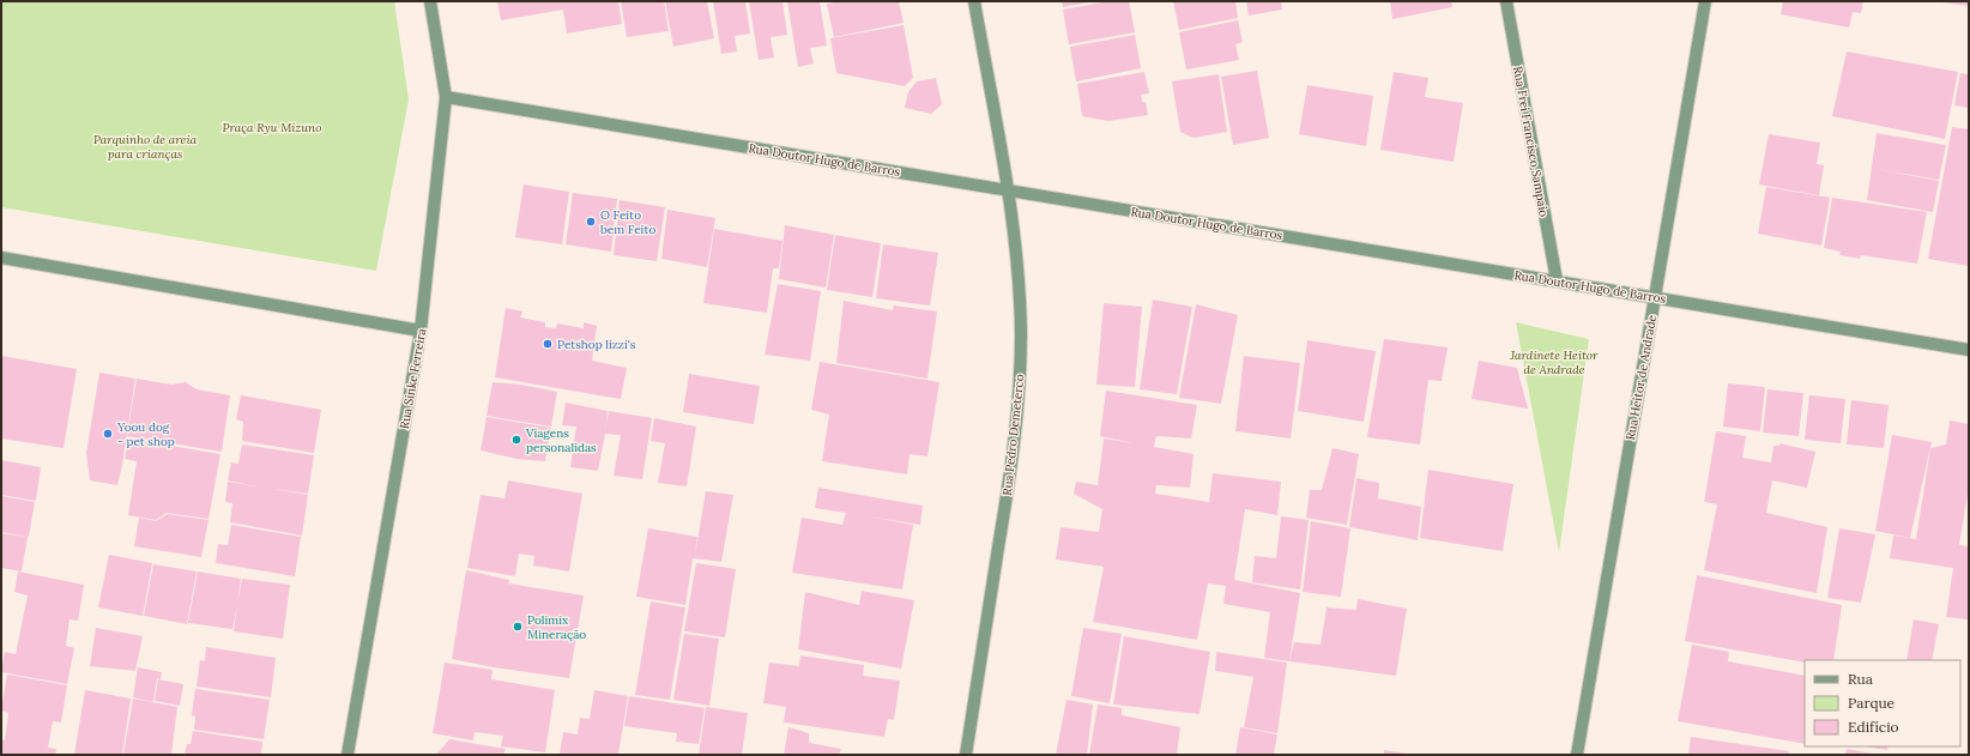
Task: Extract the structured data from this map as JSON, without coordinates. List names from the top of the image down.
{
  "streets": {
    "street": [
      "Rua Frei Francisco Sampaio",
      "Rua Doutor Hugo de Barros",
      "Rua Heitor de Andrade",
      "Rua Sinke Ferreira",
      "Rua Pedro Demeterco"
    ]
  },
  "crossings": [
    ["Rua Frei Francisco Sampaio", "Rua Doutor Hugo de Barros"],
    ["Rua Doutor Hugo de Barros", "Rua Heitor de Andrade"],
    ["Rua Doutor Hugo de Barros", "Rua Sinke Ferreira"],
    ["Rua Doutor Hugo de Barros", "Rua Pedro Demeterco"]
  ],
  "parks": ["Praça Ryu Mizuno", "Parquinho de areia para crianças", "Jardinete Heitor de Andrade"],
  "places": [
    "O Feito bem Feito",
    "Petshop lizzi's",
    "Yoou dog - pet shop",
    "Viagens personalidas",
    "Polimix Mineração"
  ],
  "legend": ["Rua", "Parque", "Edifício"]
}
